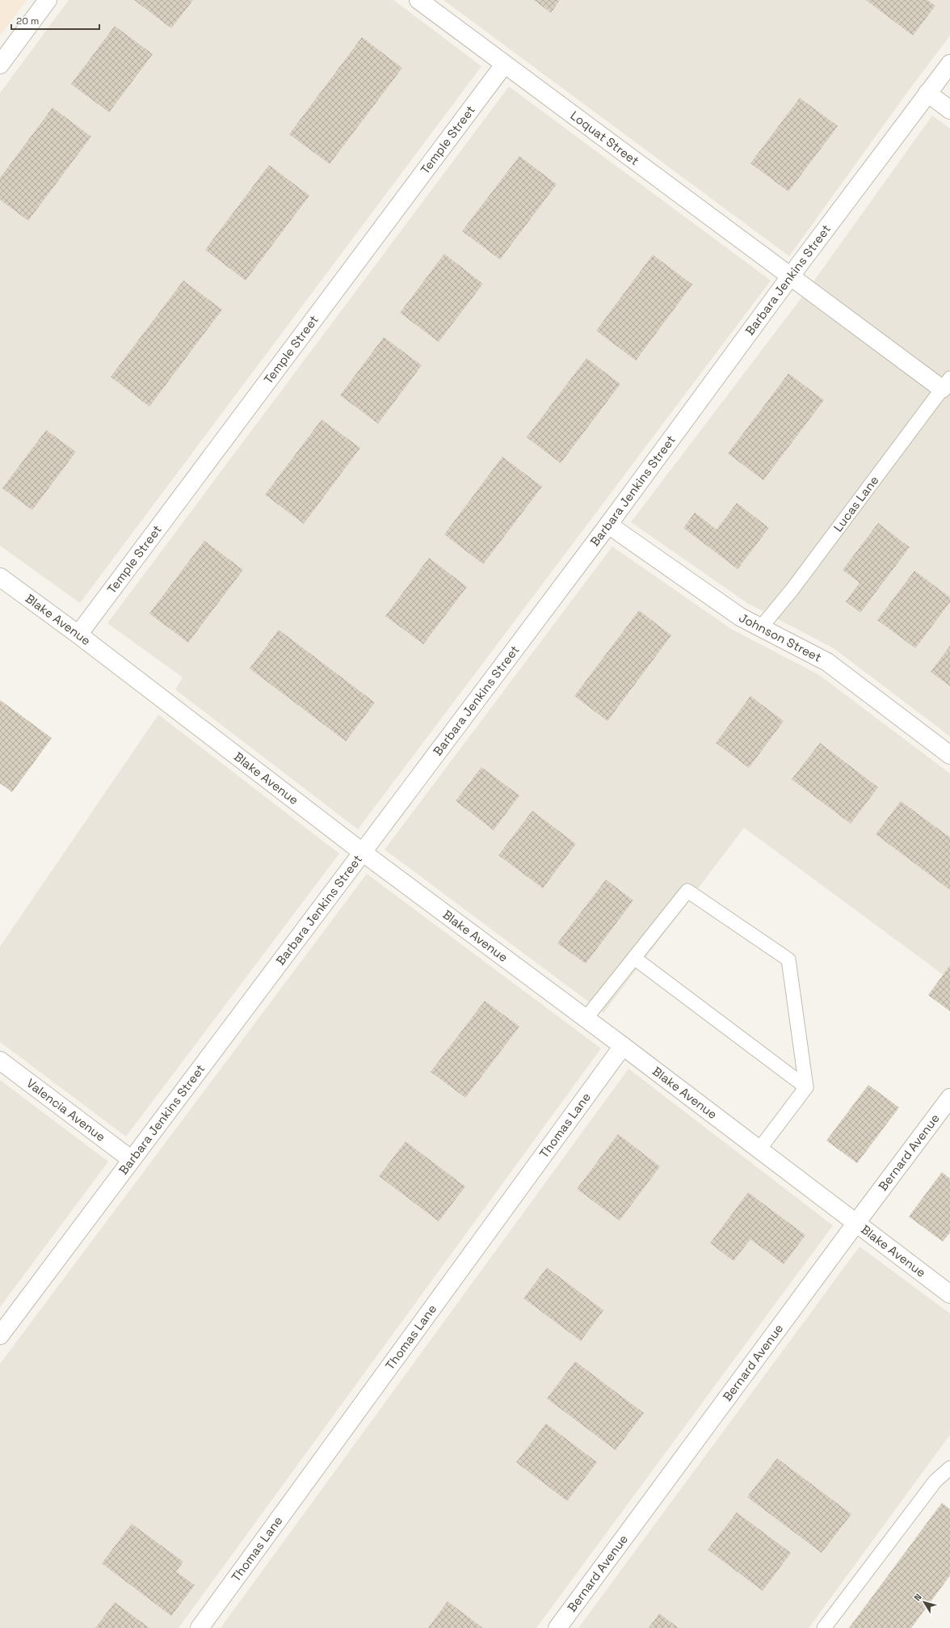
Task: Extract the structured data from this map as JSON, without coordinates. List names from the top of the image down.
{
  "streets": {
    "street": [
      "Loquat Street",
      "Temple Street",
      "Barbara Jenkins Street",
      "Blake Avenue",
      "Johnson Street",
      "Valencia Avenue",
      "Thomas Lane",
      "Bernard Avenue"
    ],
    "lane": ["Lucas Lane"]
  },
  "crossings": [
    ["Loquat Street", "Temple Street"],
    ["Loquat Street", "Barbara Jenkins Street"],
    ["Loquat Street", "Lucas Lane"],
    ["Temple Street", "Blake Avenue"],
    ["Barbara Jenkins Street", "Blake Avenue"],
    ["Barbara Jenkins Street", "Johnson Street"],
    ["Barbara Jenkins Street", "Valencia Avenue"],
    ["Lucas Lane", "Johnson Street"],
    ["Blake Avenue", "Thomas Lane"],
    ["Blake Avenue", "Bernard Avenue"]
  ],
  "scale_bar": "20 m",
  "north": "top left"
}
